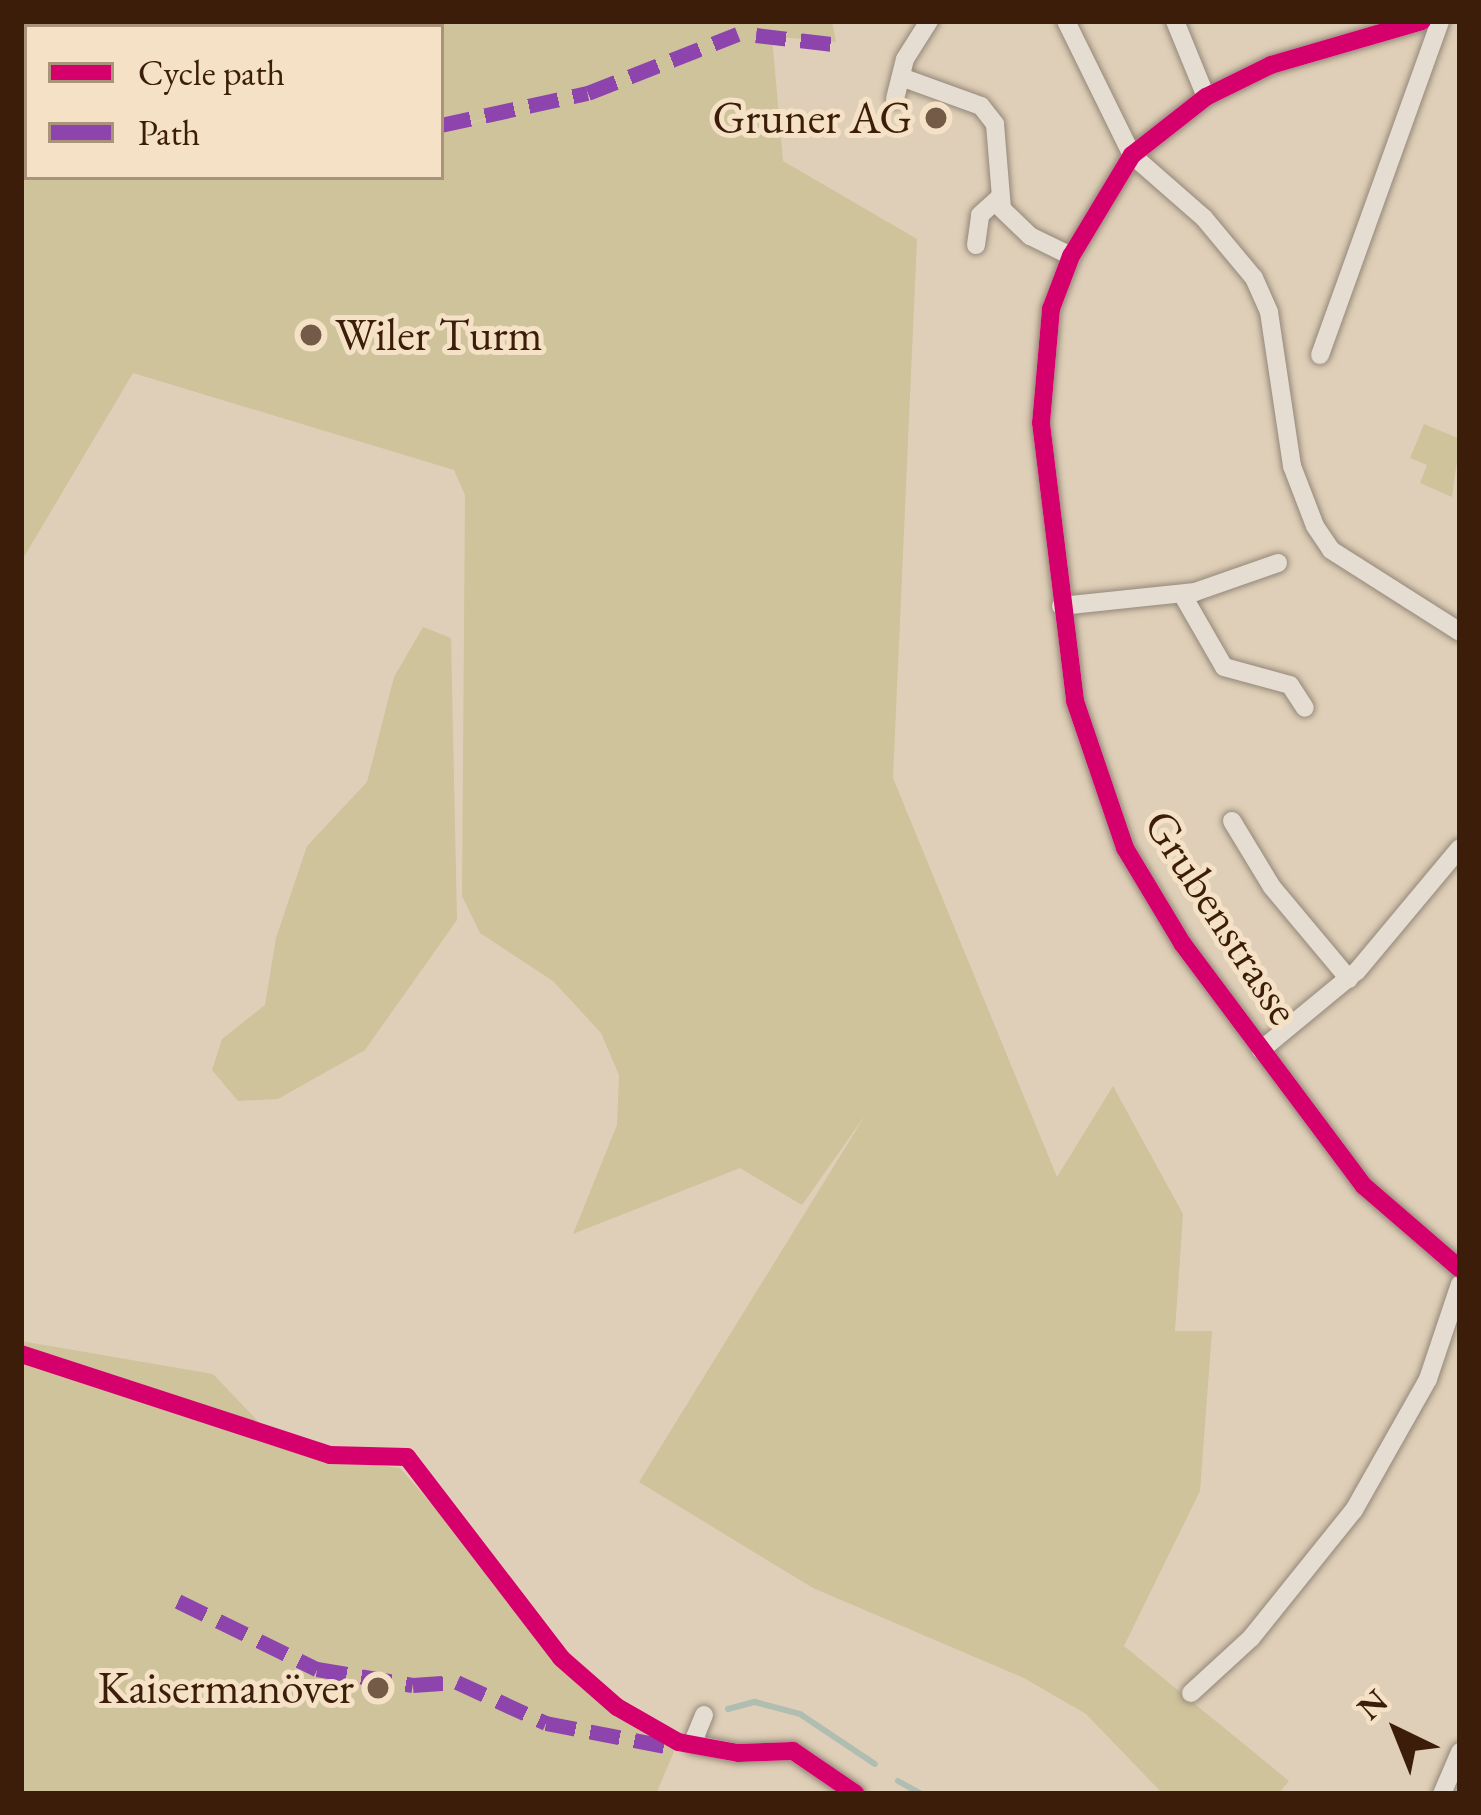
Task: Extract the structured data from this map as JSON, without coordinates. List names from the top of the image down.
{
  "streets": {
    "street": ["Grubenstrasse"]
  },
  "places": ["Gruner AG", "Wiler Turm", "Kaisermanöver"],
  "legend": ["Cycle path", "Path"],
  "north": "top left"
}
